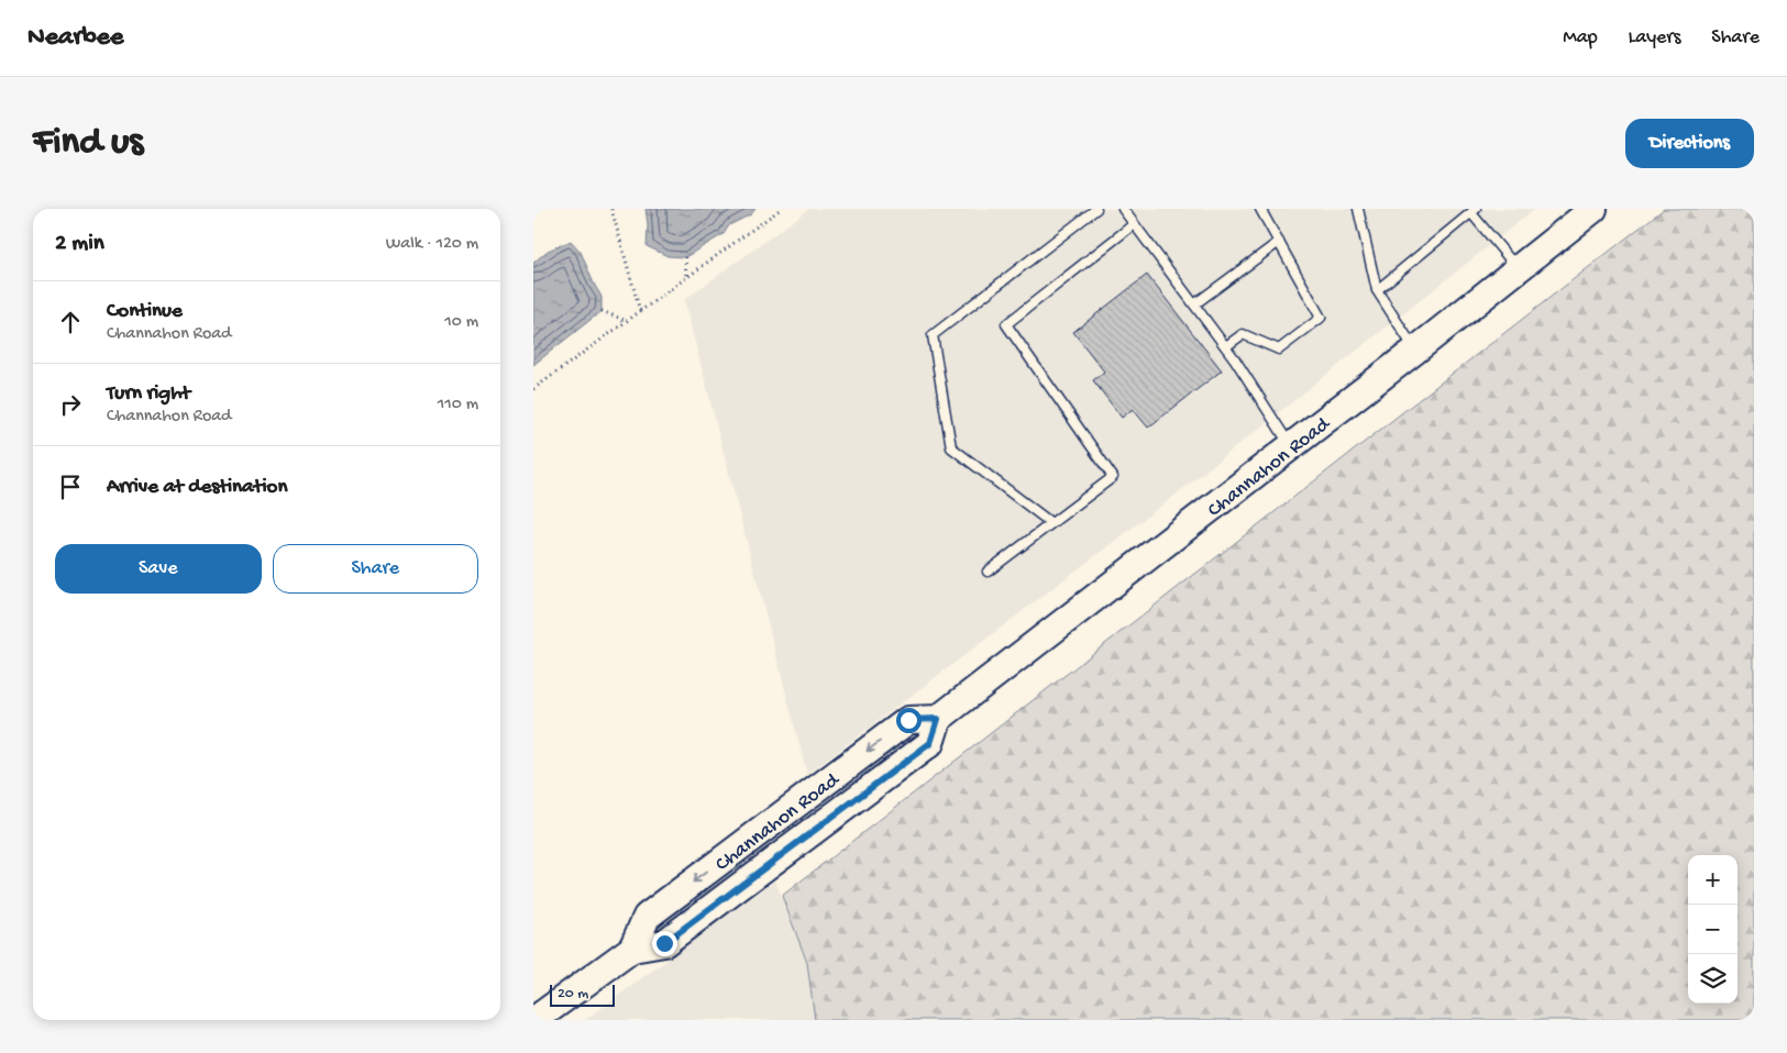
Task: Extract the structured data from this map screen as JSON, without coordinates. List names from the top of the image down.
{
  "streets": {
    "main road": ["Channahon Road"]
  },
  "scale_bar": "20 m",
  "page": {
    "header": "Nearbee",
    "nav": ["Map", "Layers", "Share"],
    "buttons": [
      "Directions",
      ["Save", "Share"]
    ],
    "title": "Find us",
    "heading": ["2 min", "Walk · 120 m"],
    "list": [
      ["Continue", "Channahon Road", "10 m"],
      ["Turn right", "Channahon Road", "110 m"],
      "Arrive at destination"
    ],
    "map_buttons": ["+", "−"],
    "scale": "20 m"
  }
}
